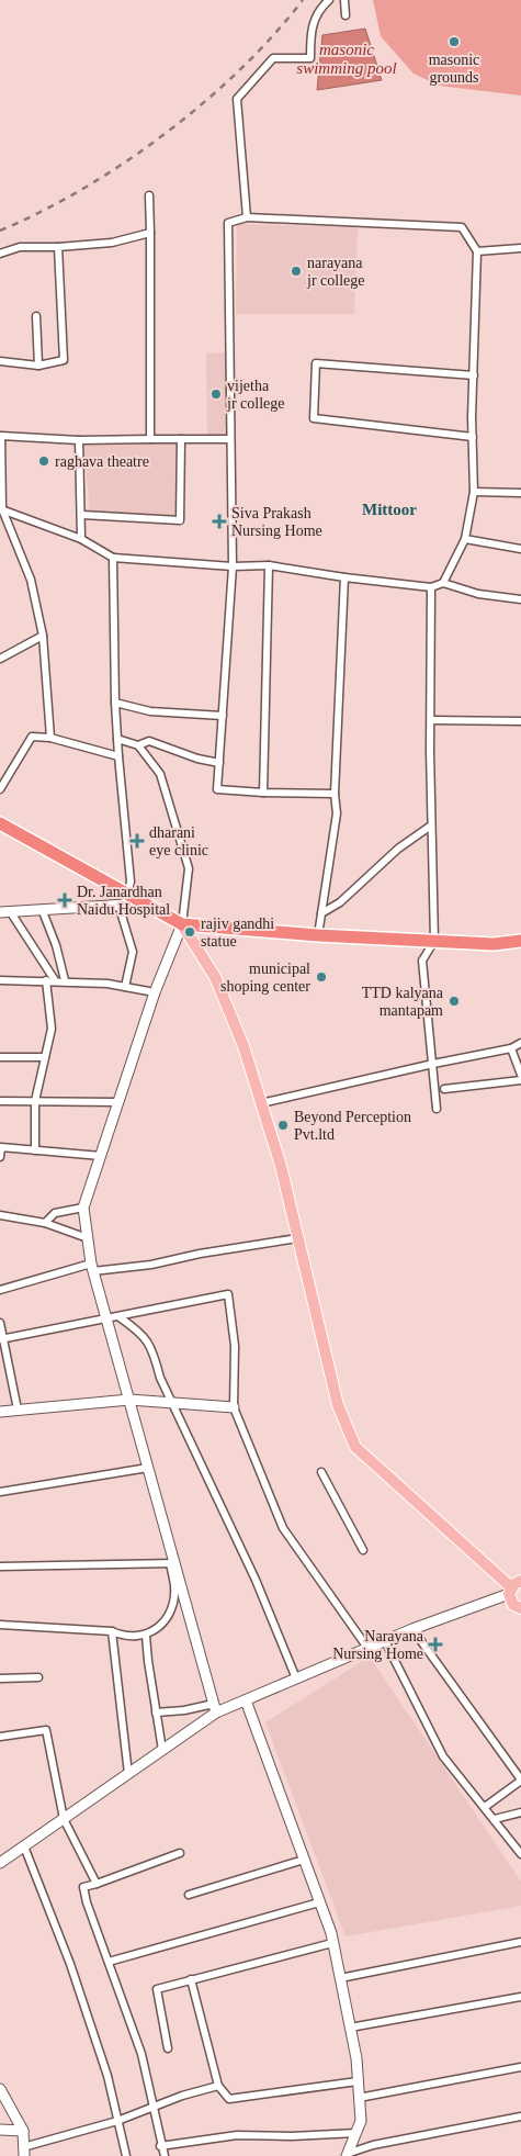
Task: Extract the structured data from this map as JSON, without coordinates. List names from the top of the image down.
{
  "districts": ["Mittoor"],
  "water": ["masonic swimming pool"],
  "places": {
    "other": [
      "masonic grounds",
      "narayana jr college",
      "vijetha jr college",
      "raghava theatre",
      "rajiv gandhi statue",
      "municipal shoping center",
      "TTD kalyana mantapam",
      "Beyond Perception Pvt.ltd"
    ],
    "health": [
      "Siva Prakash Nursing Home",
      "dharani eye clinic",
      "Dr. Janardhan Naidu Hospital",
      "Narayana Nursing Home"
    ]
  }
}
